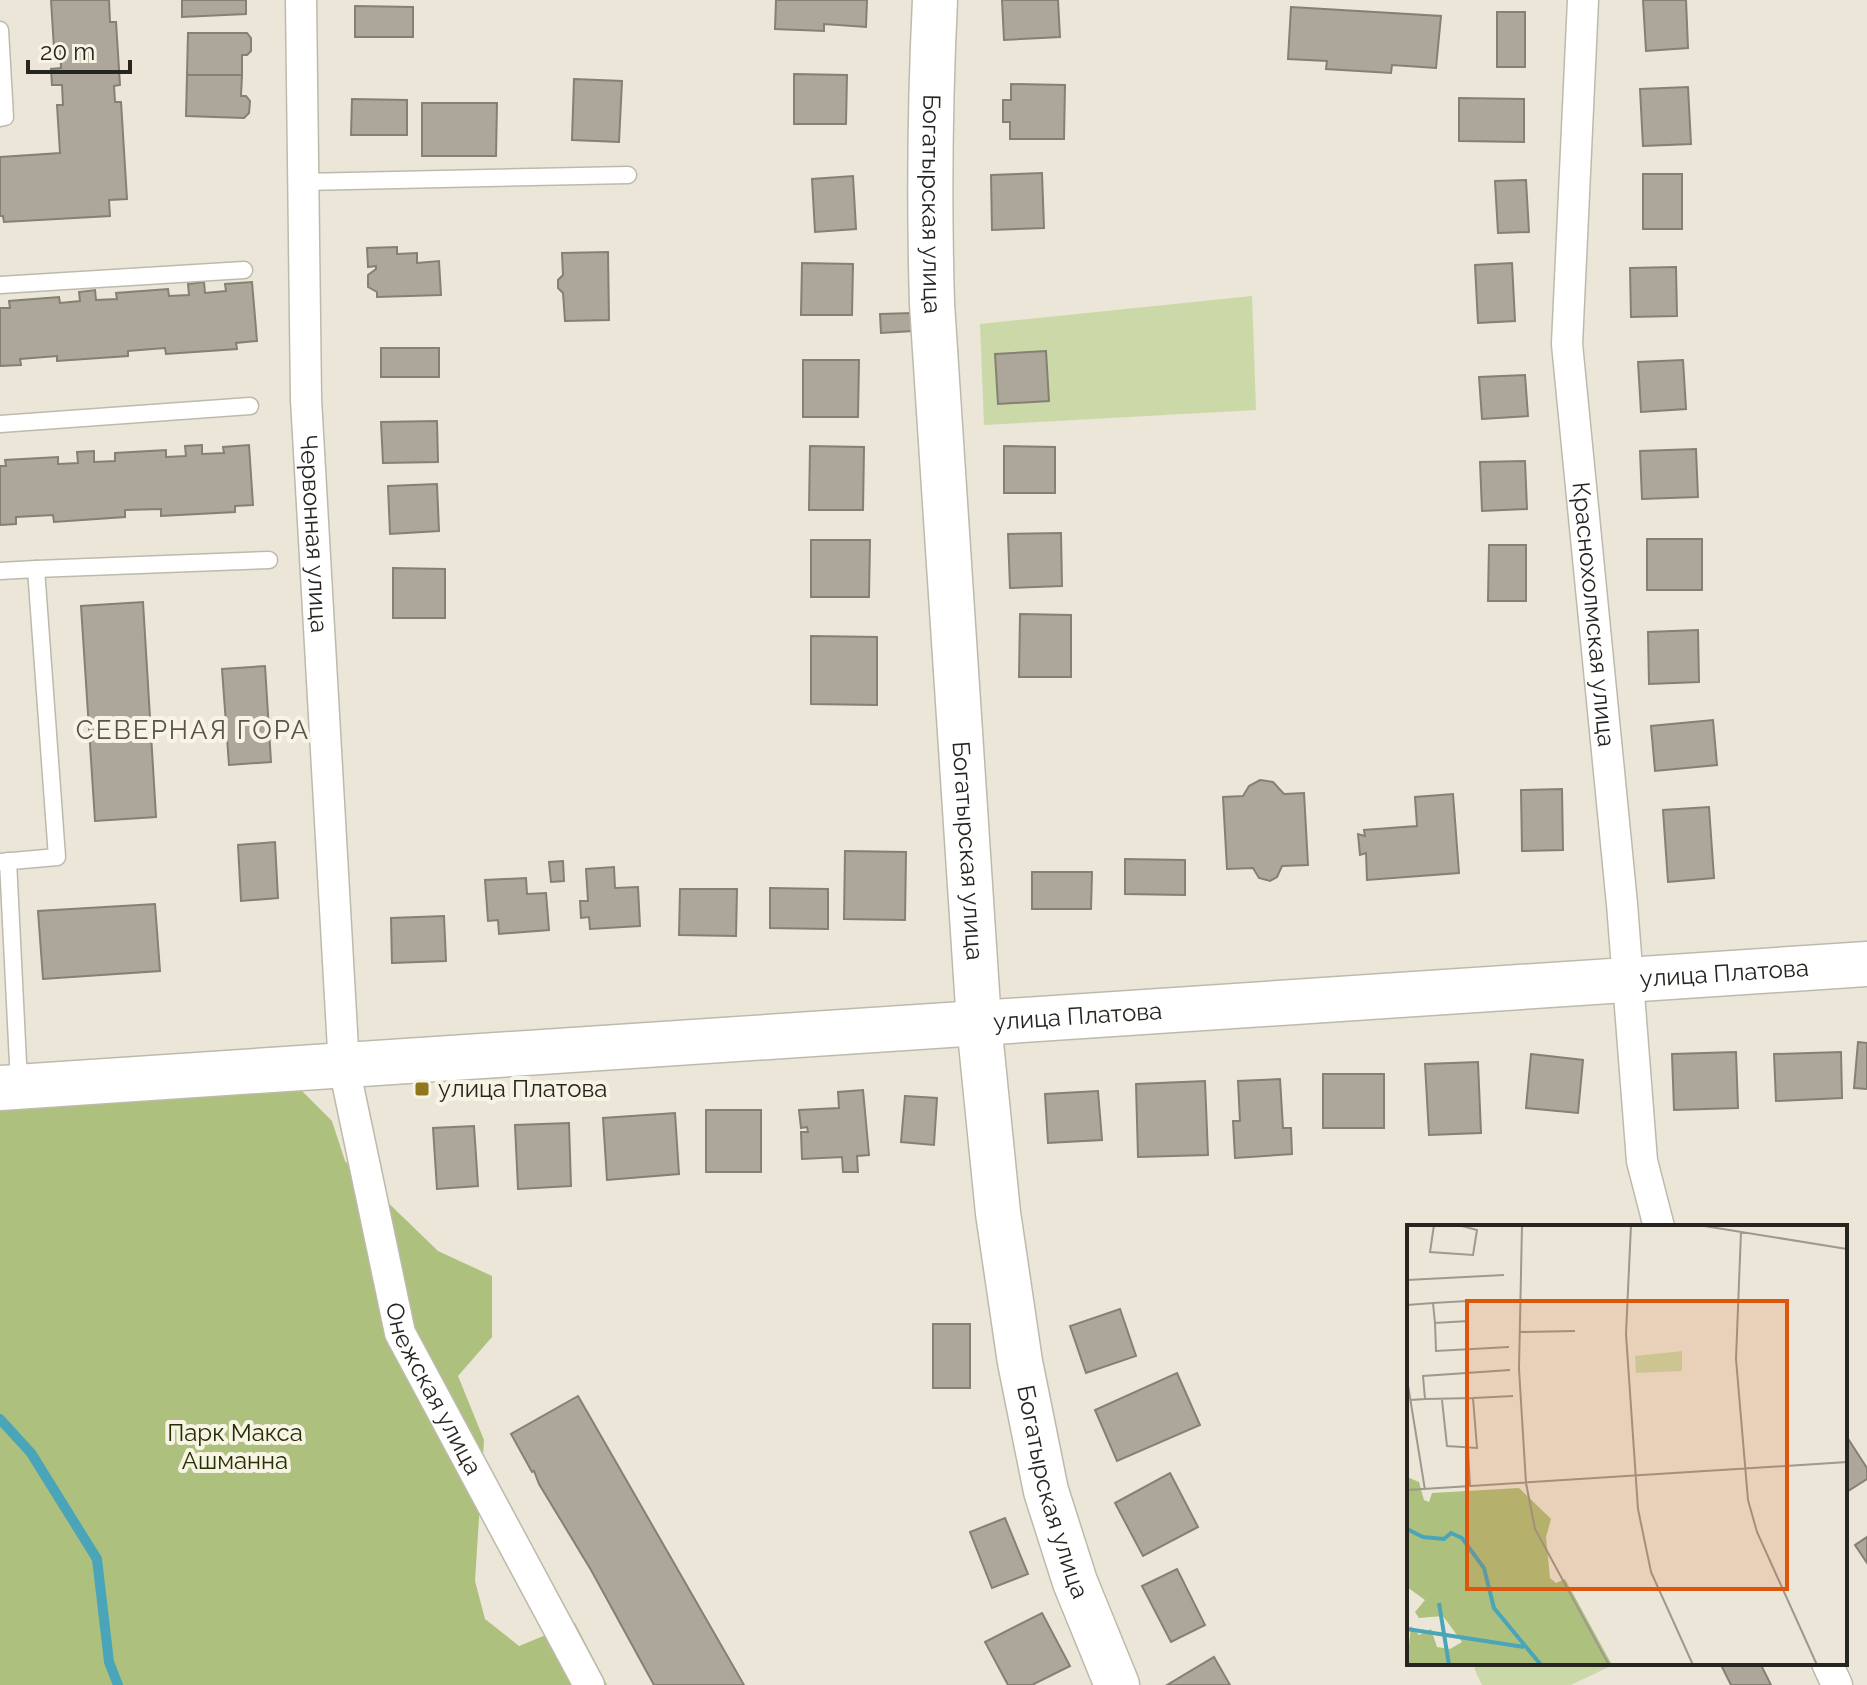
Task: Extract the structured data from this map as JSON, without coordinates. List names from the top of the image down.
{
  "streets": {
    "street": [
      "Богатырская улица",
      "Червонная улица",
      "Краснохолмская улица",
      "улица Платова",
      "Онежская улица"
    ]
  },
  "crossings": [
    ["Богатырская улица", "улица Платова"],
    ["Червонная улица", "улица Платова"],
    ["Червонная улица", "Онежская улица"],
    ["Краснохолмская улица", "улица Платова"],
    ["улица Платова", "Онежская улица"]
  ],
  "districts": ["СЕВЕРНАЯ ГОРА"],
  "parks": ["Парк Макса Ашманна"],
  "places": {
    "transit": ["улица Платова"]
  },
  "scale_bar": "20 m"
}
